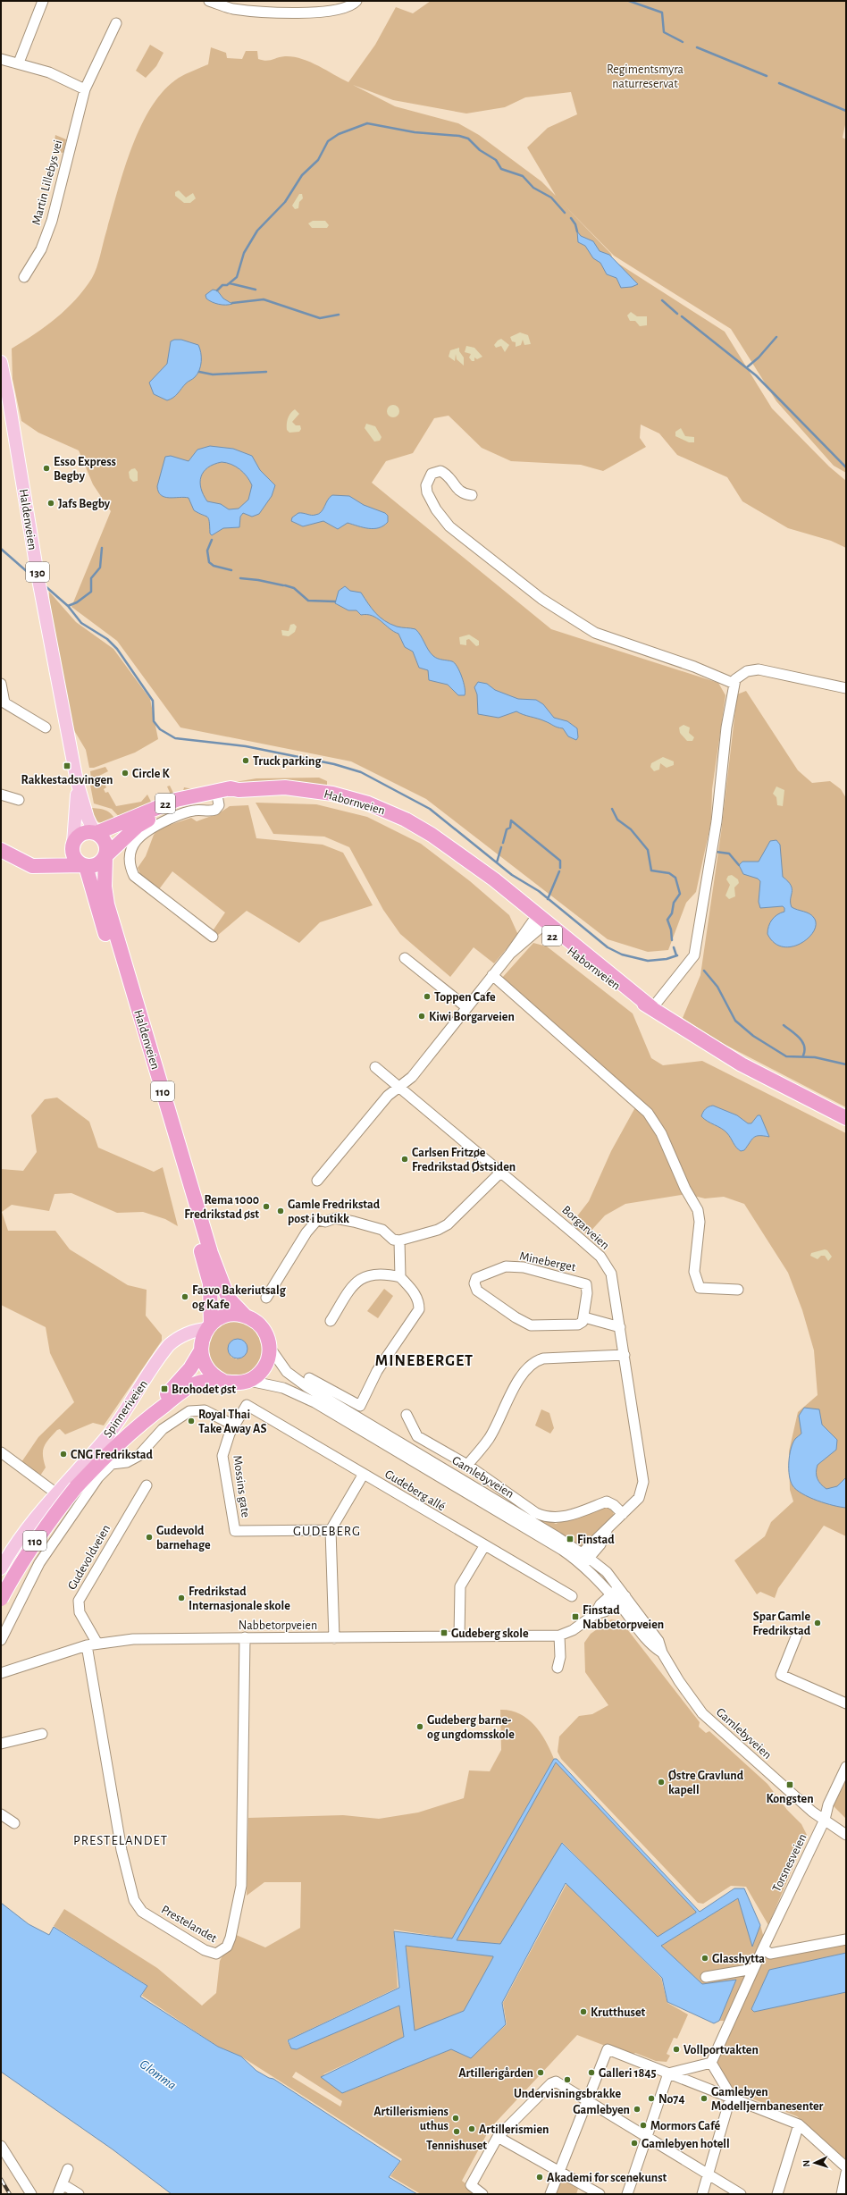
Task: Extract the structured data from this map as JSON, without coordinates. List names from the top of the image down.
{
  "streets": {
    "highway": [
      "Haldenveien",
      "Habornveien",
      "22",
      "110"
    ],
    "main road": ["130", "Spinneriveien"],
    "street": [
      "Martin Lillebys vei",
      "Borgarveien",
      "Mineberget",
      "Gamlebyveien",
      "Mossins gate",
      "Gudeberg allé",
      "Gudevoldveien",
      "Nabbetorpveien",
      "Torsnesveien",
      "Prestelandet"
    ]
  },
  "crossings": [
    ["Haldenveien", "Habornveien"],
    ["Haldenveien", "110"],
    ["Haldenveien", "Spinneriveien"],
    ["Haldenveien", "Gamlebyveien"],
    ["Habornveien", "110"],
    ["110", "Spinneriveien"],
    ["110", "Gamlebyveien"],
    ["Borgarveien", "Gamlebyveien"],
    ["Spinneriveien", "Gamlebyveien"],
    ["Gamlebyveien", "Nabbetorpveien"],
    ["Gamlebyveien", "Torsnesveien"],
    ["Mossins gate", "Gudeberg allé"],
    ["Gudevoldveien", "Nabbetorpveien"],
    ["Nabbetorpveien", "Prestelandet"]
  ],
  "districts": ["MINEBERGET", "GUDEBERG", "PRESTELANDET"],
  "water": ["Glomma"],
  "parks": ["Regimentsmyra naturreservat"],
  "places": {
    "other": [
      "Esso Express Begby",
      "Jafs Begby",
      "Truck parking",
      "Circle K",
      "Toppen Cafe",
      "Kiwi Borgarveien",
      "Carlsen Fritzøe Fredrikstad Østsiden",
      "Rema 1000 Fredrikstad øst",
      "Gamle Fredrikstad post i butikk",
      "Fasvo Bakeriutsalg og Kafe",
      "Royal Thai Take Away AS",
      "CNG Fredrikstad",
      "Gudevold barnehage",
      "Fredrikstad Internasjonale skole",
      "Spar Gamle Fredrikstad",
      "Gudeberg barne- og ungdomsskole",
      "Østre Gravlund kapell",
      "Glasshytta",
      "Krutthuset",
      "Vollportvakten",
      "Artillerigården",
      "Galleri 1845",
      "Undervisningsbrakke",
      "No74",
      "Gamlebyen Modelljernbanesenter",
      "Gamlebyen",
      "Artillerismiens uthus",
      "Mormors Café",
      "Artillerismien",
      "Tennishuset",
      "Gamlebyen hotell",
      "Akademi for scenekunst"
    ],
    "transit": [
      "Rakkestadsvingen",
      "Brohodet øst",
      "Finstad",
      "Finstad Nabbetorpveien",
      "Gudeberg skole",
      "Kongsten"
    ]
  },
  "north": "left"
}
